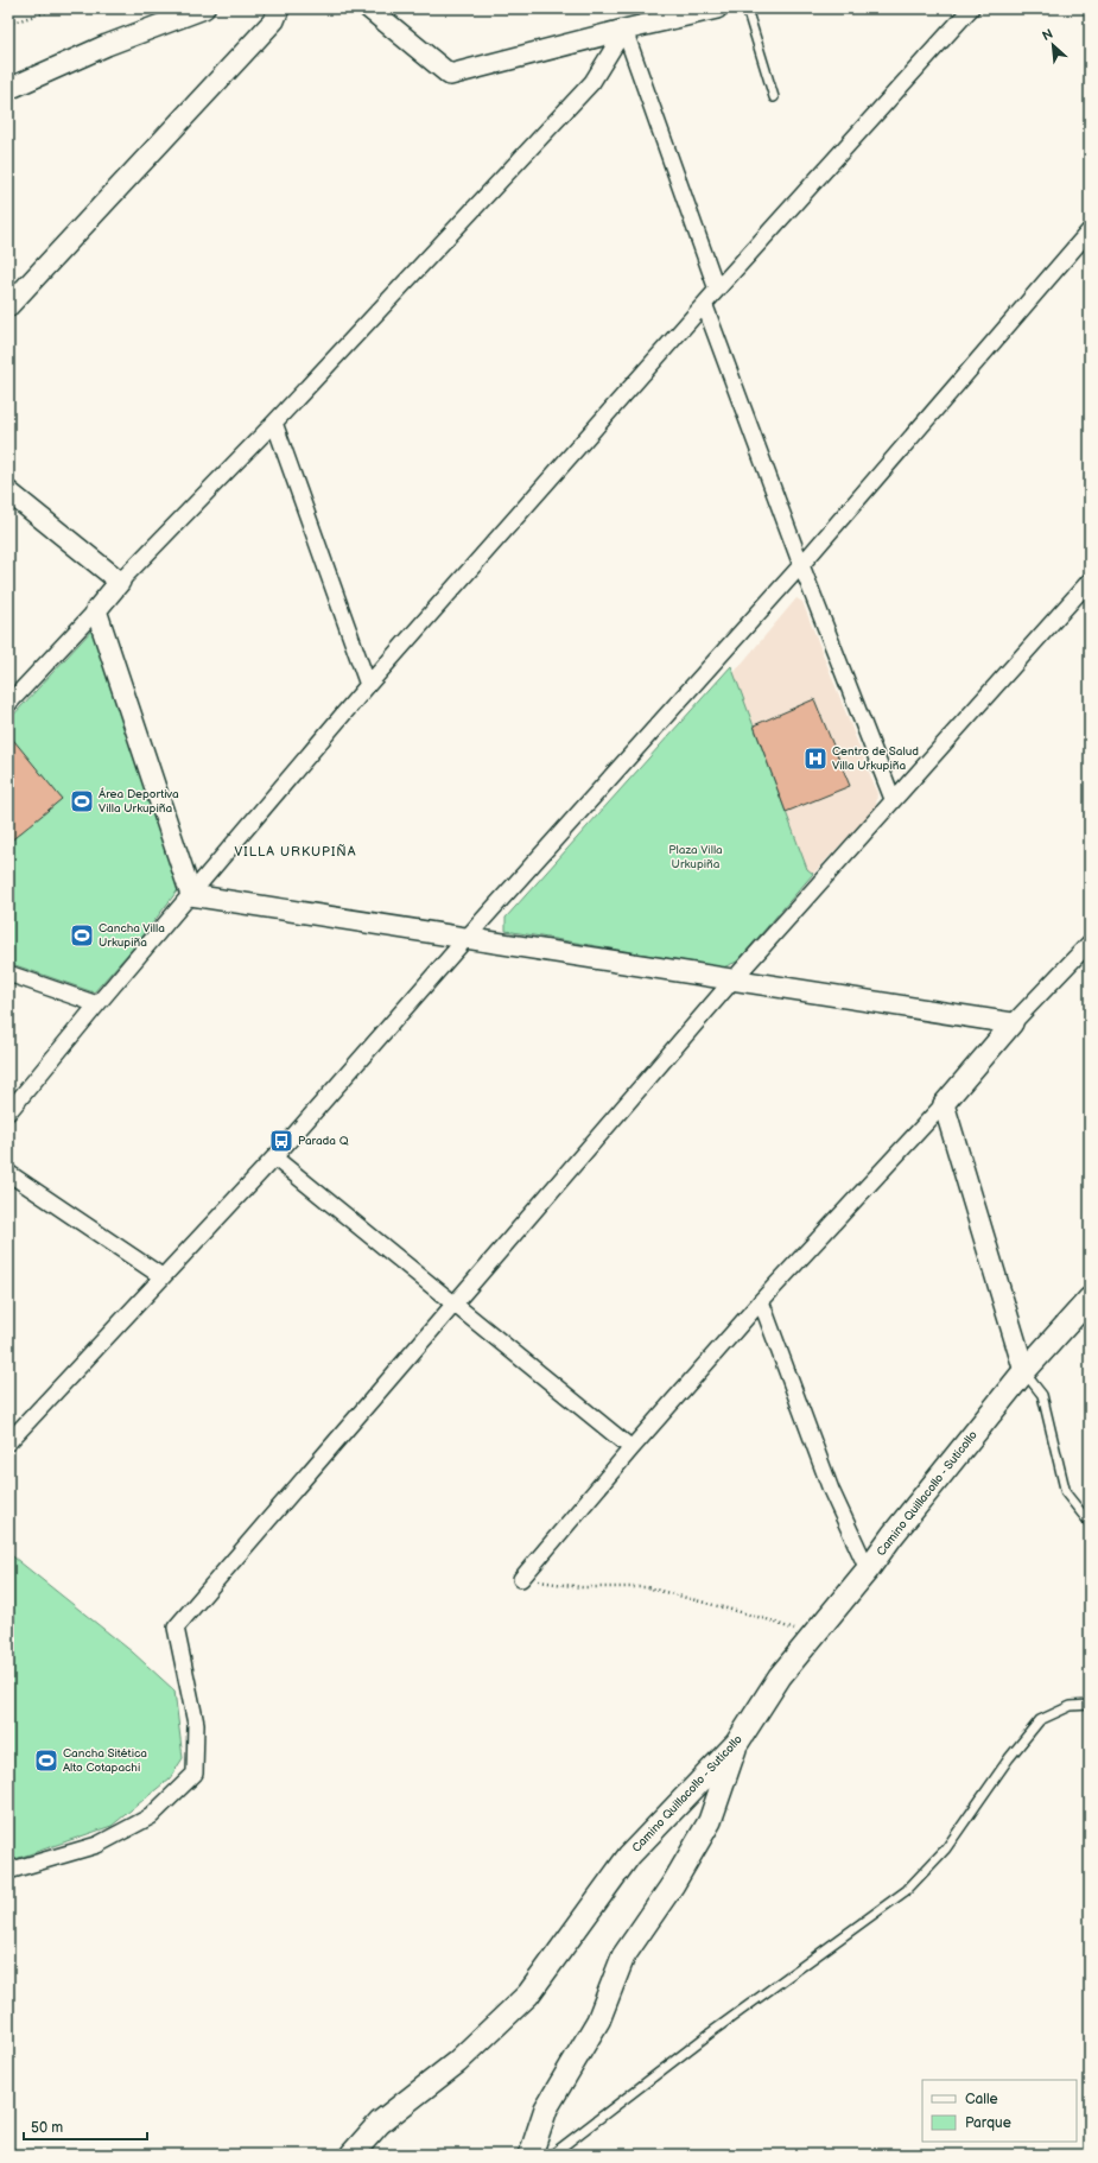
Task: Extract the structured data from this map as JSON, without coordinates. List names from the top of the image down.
{
  "streets": {
    "main road": ["Camino Quillacollo - Suticollo"]
  },
  "districts": ["VILLA URKUPIÑA"],
  "parks": ["Plaza Villa Urkupiña"],
  "places": {
    "hospital": ["Centro de Salud Villa Urkupiña"],
    "sports": ["Área Deportiva Villa Urkupiña", "Cancha Villa Urkupiña", "Cancha Sitética Alto Cotapachi"],
    "bus stop": ["Parada Q"]
  },
  "legend": ["Calle", "Parque"],
  "scale_bar": "50 m",
  "north": "top left"
}
